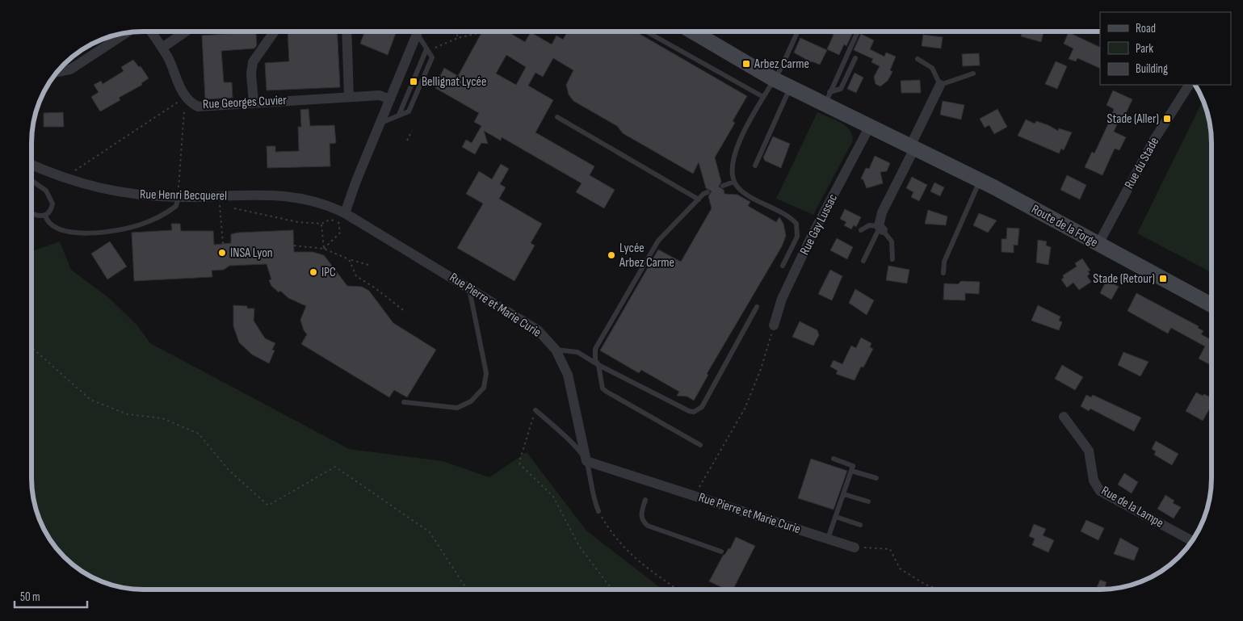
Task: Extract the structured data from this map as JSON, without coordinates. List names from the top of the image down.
{
  "streets": {
    "main road": ["Route de la Forge"],
    "street": [
      "Rue Georges Cuvier",
      "Rue du Stade",
      "Rue Henri Becquerel",
      "Rue Gay Lussac",
      "Rue Pierre et Marie Curie",
      "Rue de la Lampe"
    ]
  },
  "crossings": [
    ["Rue du Stade", "Route de la Forge"],
    ["Rue Henri Becquerel", "Rue Pierre et Marie Curie"],
    ["Rue Gay Lussac", "Route de la Forge"]
  ],
  "places": {
    "transit": [
      "Arbez Carme",
      "Bellignat Lycée",
      "Stade (Aller)",
      "Stade (Retour)"
    ],
    "other": ["INSA Lyon", "Lycée Arbez Carme", "IPC"]
  },
  "legend": ["Road", "Park", "Building"],
  "scale_bar": "50 m"
}
